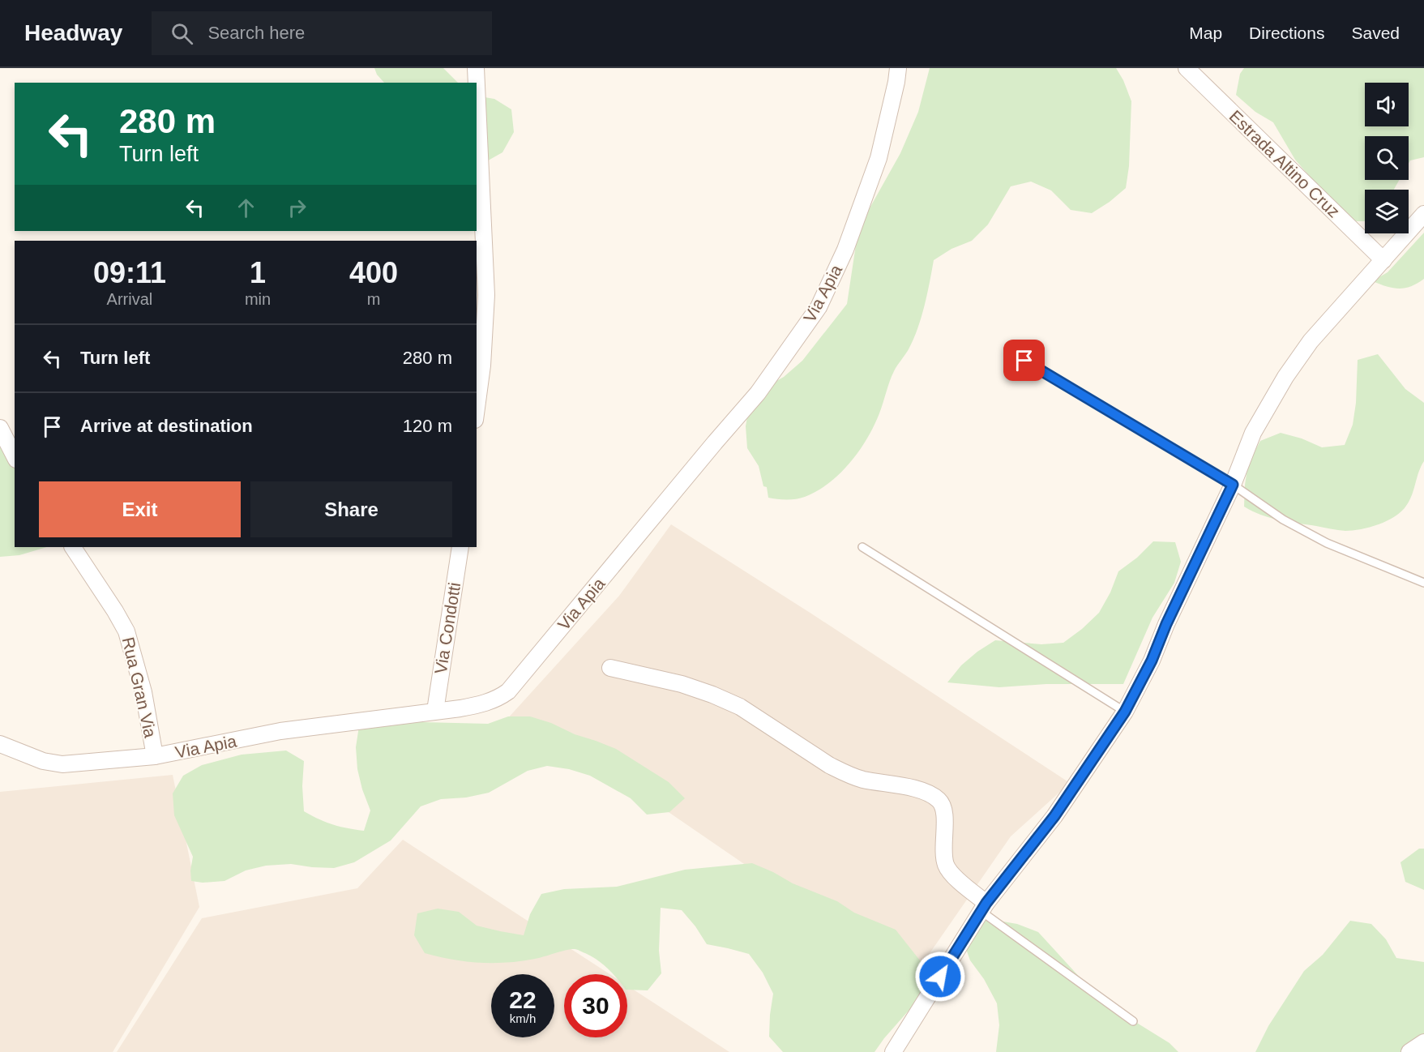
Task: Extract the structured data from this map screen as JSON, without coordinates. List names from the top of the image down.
{
  "streets": {
    "street": [
      "Estrada Altino Cruz",
      "Via Apia",
      "Via Condotti",
      "Rua Gran Via"
    ]
  },
  "crossings": [
    ["Via Apia", "Via Condotti"],
    ["Via Apia", "Rua Gran Via"]
  ],
  "page": {
    "header": "Headway",
    "search": "Search here",
    "nav": ["Map", "Directions", "Saved"],
    "turn": ["280 m", "Turn left"],
    "eta": [
      "09:11",
      "Arrival",
      "1",
      "min",
      "400",
      "m"
    ],
    "list": [
      {
        "name": "Turn left",
        "value": "280 m"
      },
      {
        "name": "Arrive at destination",
        "value": "120 m"
      }
    ],
    "buttons": ["Exit", "Share"],
    "speed": "22 km/h",
    "limit": "30"
  }
}
